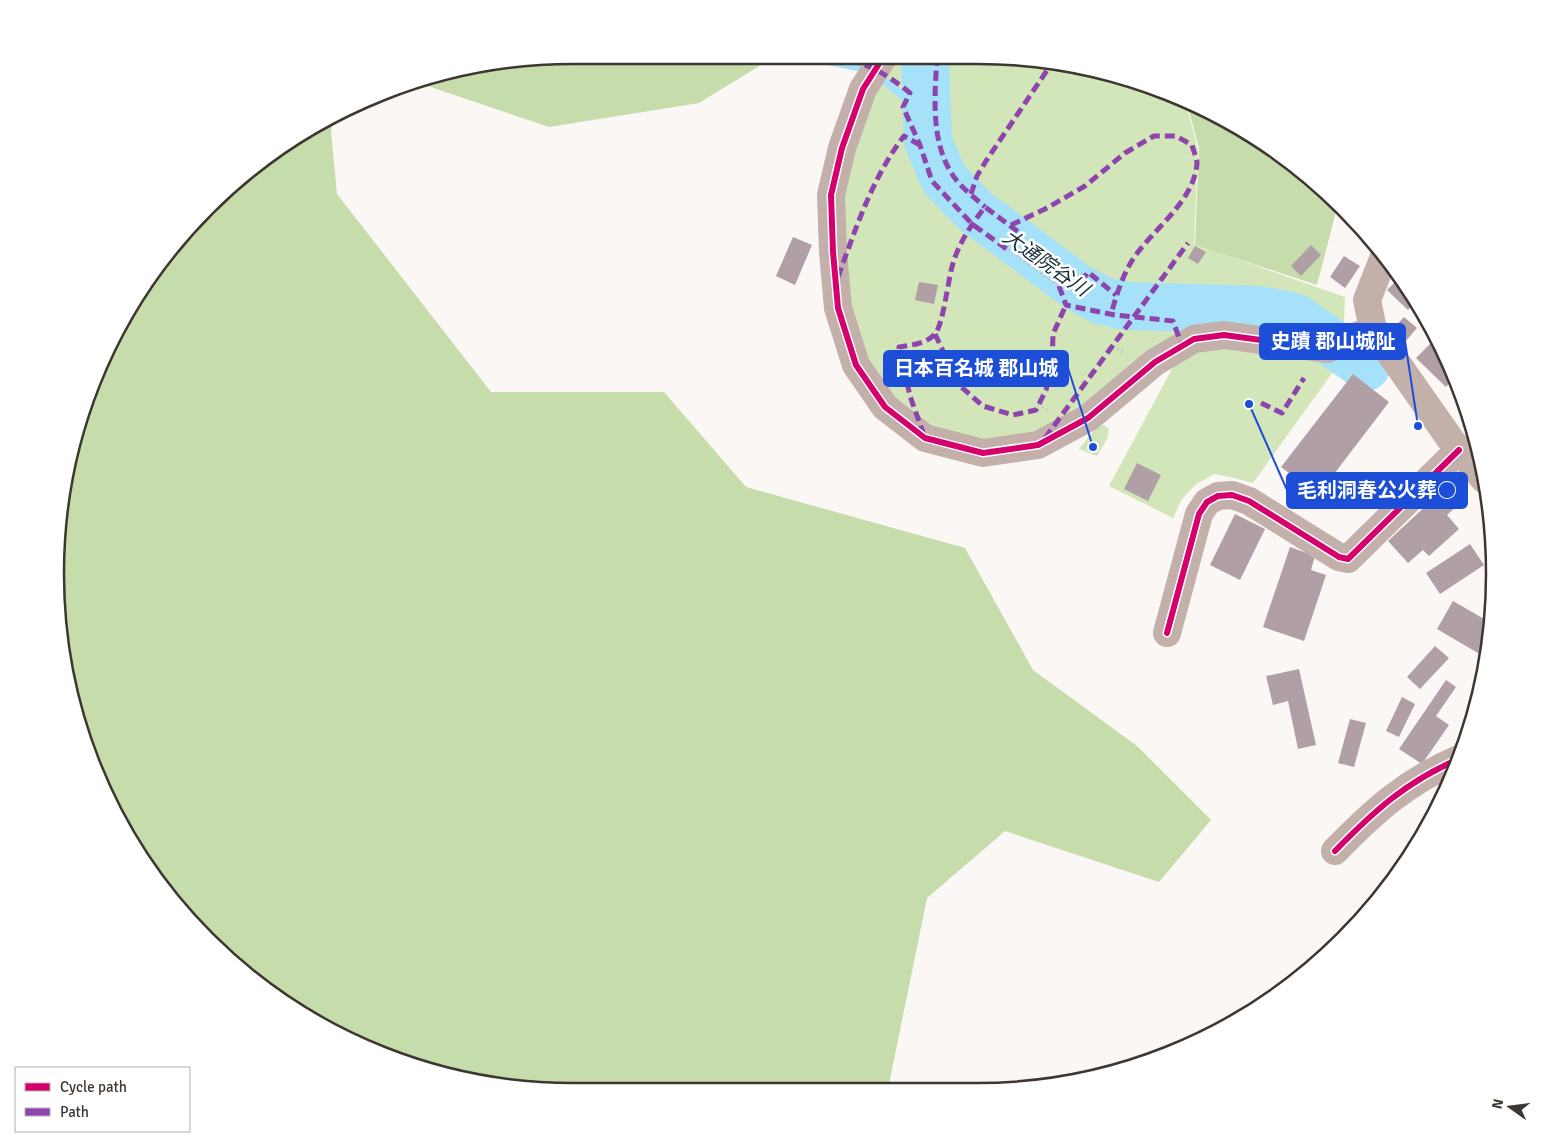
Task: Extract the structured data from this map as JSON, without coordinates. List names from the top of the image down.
{
  "water": ["大通院谷川"],
  "places": ["毛利洞春公火葬○", "史蹟 郡山城阯", "日本百名城 郡山城"],
  "legend": ["Cycle path", "Path"],
  "north": "left"
}
